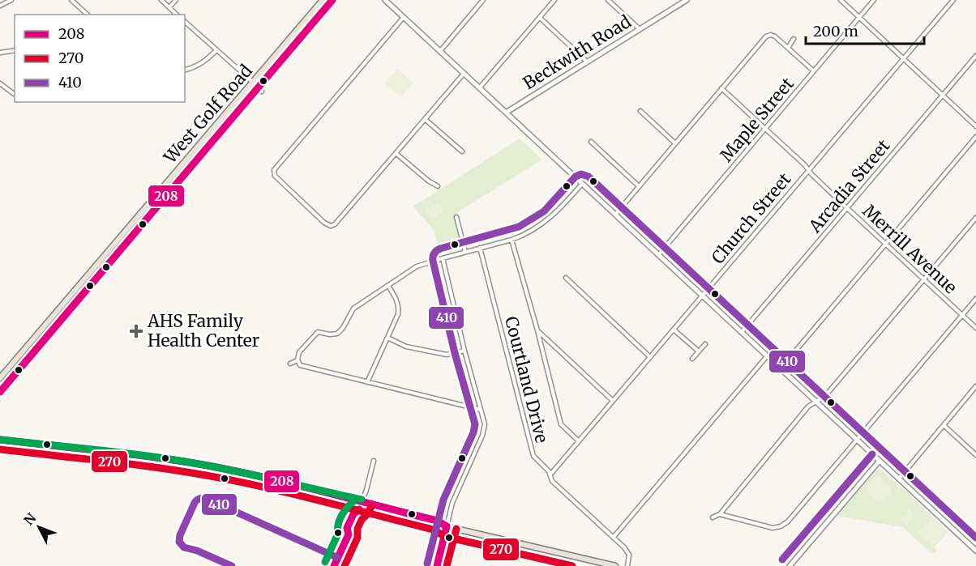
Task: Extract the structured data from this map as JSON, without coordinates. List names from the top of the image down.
{
  "streets": {
    "main road": ["West Golf Road"],
    "street": [
      "Beckwith Road",
      "Maple Street",
      "Arcadia Street",
      "Church Street",
      "Merrill Avenue",
      "Courtland Drive"
    ]
  },
  "crossings": [
    ["Maple Street", "Merrill Avenue"],
    ["Arcadia Street", "Merrill Avenue"],
    ["Church Street", "Merrill Avenue"],
    ["Church Street", "Courtland Drive"]
  ],
  "places": {
    "health": ["AHS Family Health Center"]
  },
  "lines": ["transit line 208", "transit line 410", "transit line 270"],
  "legend": ["208", "270", "410"],
  "scale_bar": "200 m",
  "north": "top left"
}
